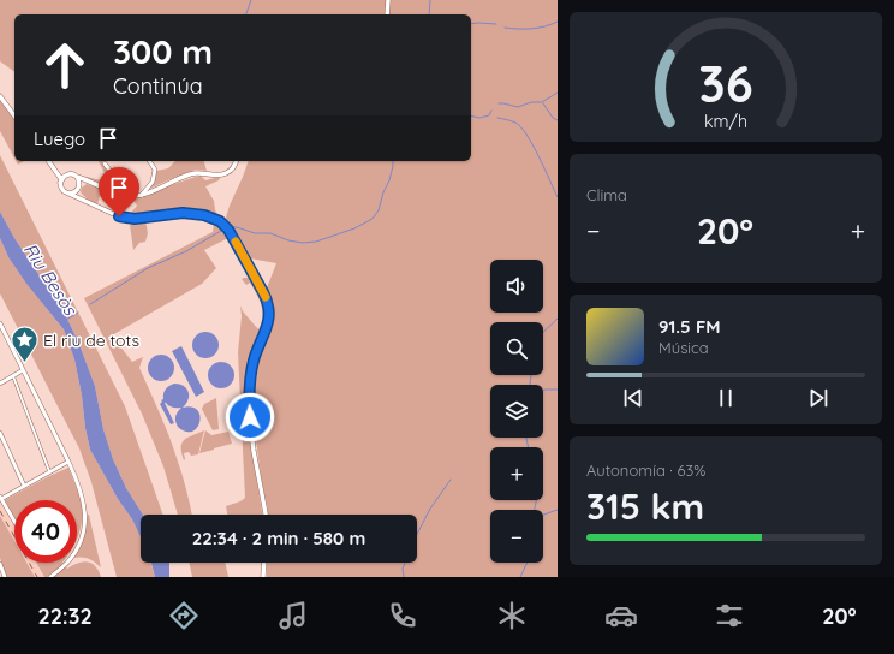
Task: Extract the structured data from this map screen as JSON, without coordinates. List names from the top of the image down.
{
  "water": ["Riu Besòs"],
  "places": {
    "place": ["El riu de tots"]
  },
  "page": {
    "turn": ["300 m", "Continúa"],
    "then": "Luego",
    "tile": [
      "Clima",
      ["Autonomía · 63%", "315 km"]
    ],
    "heat": ["−", "20°", "+"],
    "map_buttons": ["+", "−"],
    "song": ["91.5 FM", "Música"],
    "limit": "40",
    "trip": "22:34 · 2 min · 580 m",
    "tabs": ["22:32", "20°"],
    "gauge": ["36", "km/h"]
  }
}
